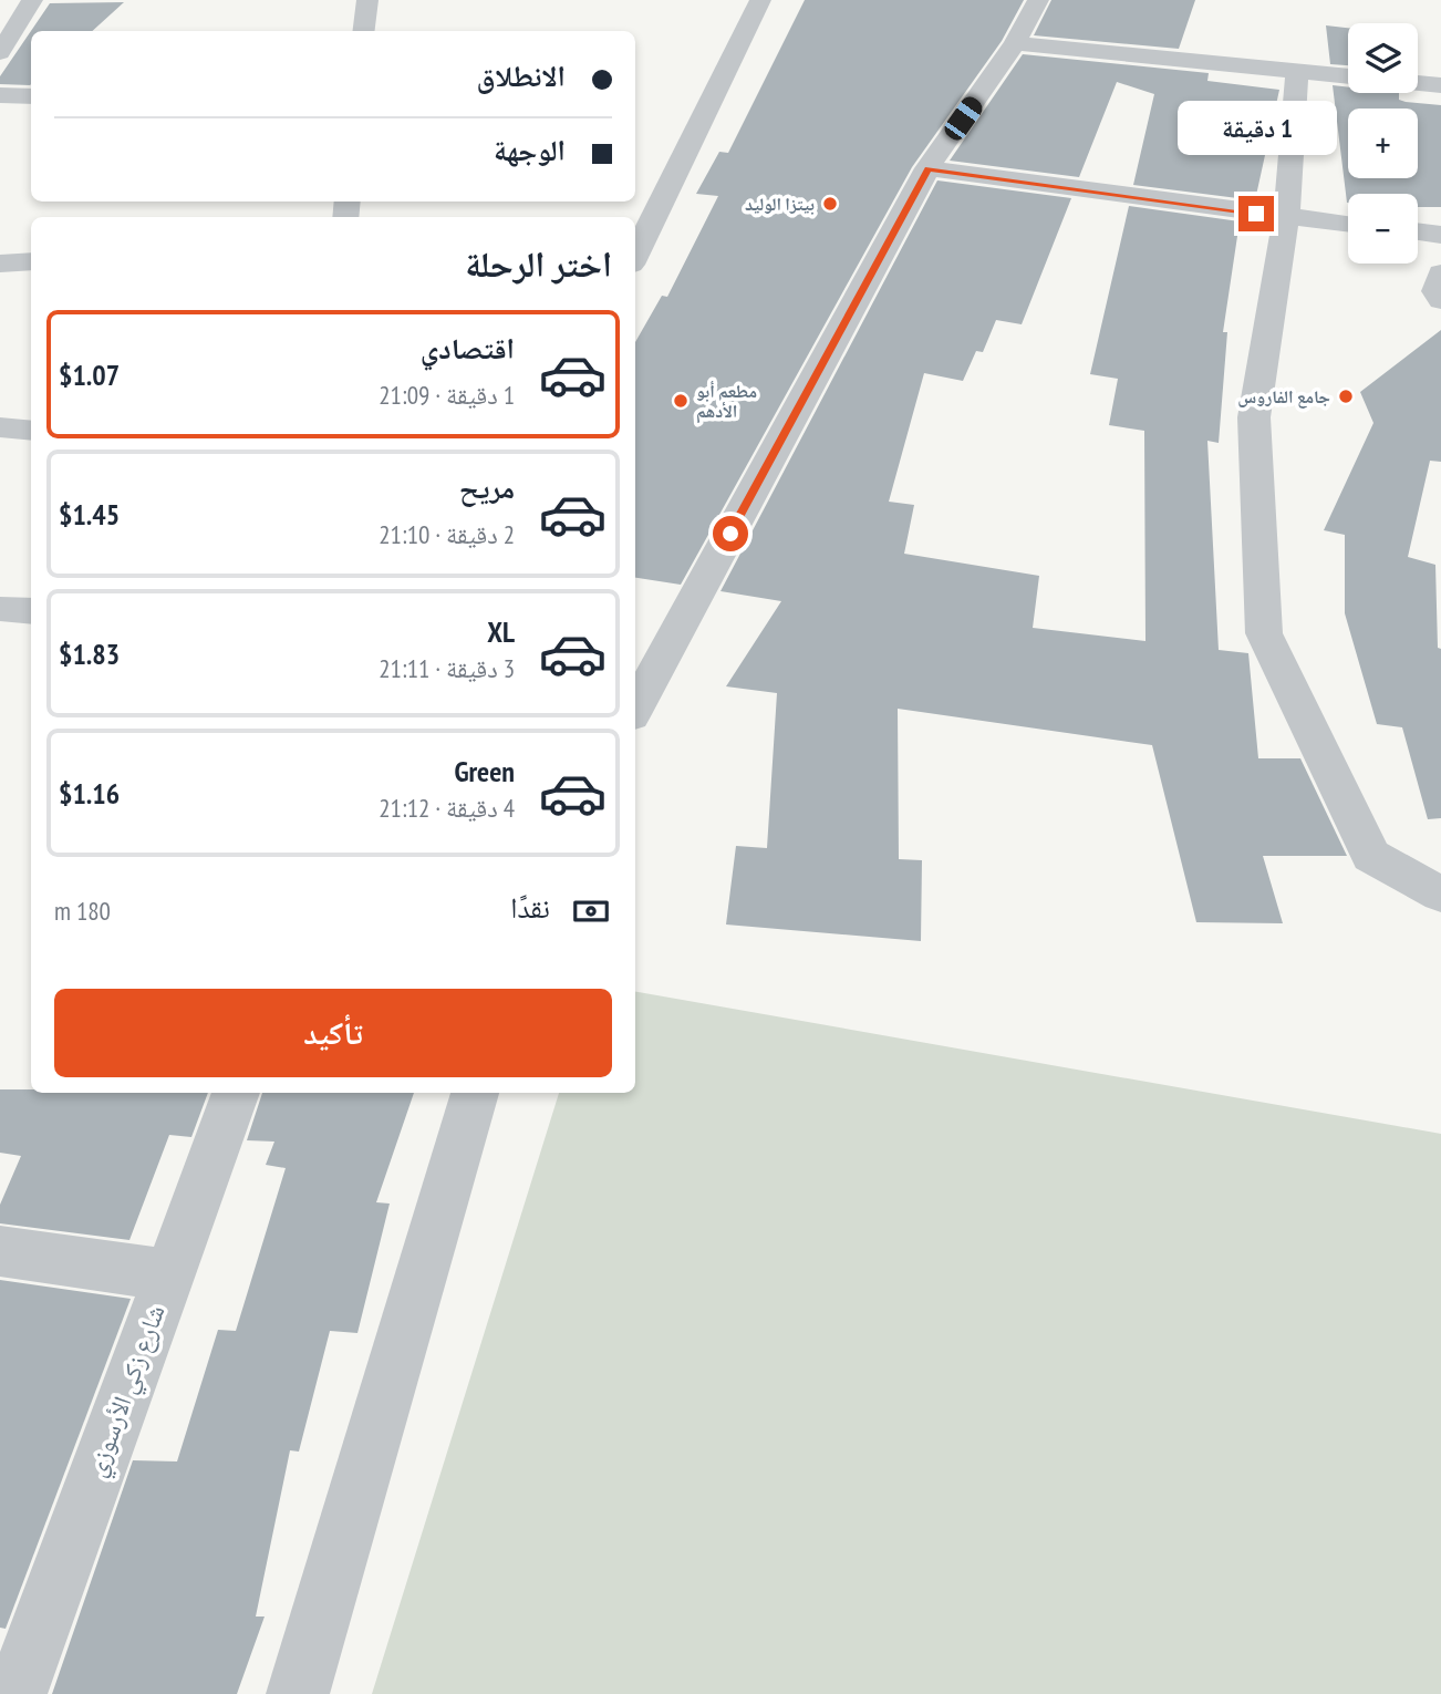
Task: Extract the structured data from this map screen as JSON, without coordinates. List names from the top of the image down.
{
  "streets": {
    "street": ["شارع زكي الأرسوزي"]
  },
  "places": ["بيتزا الوليد", "جامع الفاروس", "مطعم أبو الأدهم"],
  "page": {
    "map_buttons": ["+", "−"],
    "banner": ["الانطلاق", "الوجهة"],
    "bubble": "1 دقيقة",
    "heading": "اختر الرحلة",
    "list": [
      {
        "name": "اقتصادي",
        "note": "1 دقيقة · 21:09",
        "value": "$1.07"
      },
      {
        "name": "مريح",
        "note": "2 دقيقة · 21:10",
        "value": "$1.45"
      },
      {
        "name": "XL",
        "note": "3 دقيقة · 21:11",
        "value": "$1.83"
      },
      {
        "name": "Green",
        "note": "4 دقيقة · 21:12",
        "value": "$1.16"
      }
    ],
    "pay": ["نقدًا", "180 m"],
    "buttons": "تأكيد"
  }
}
